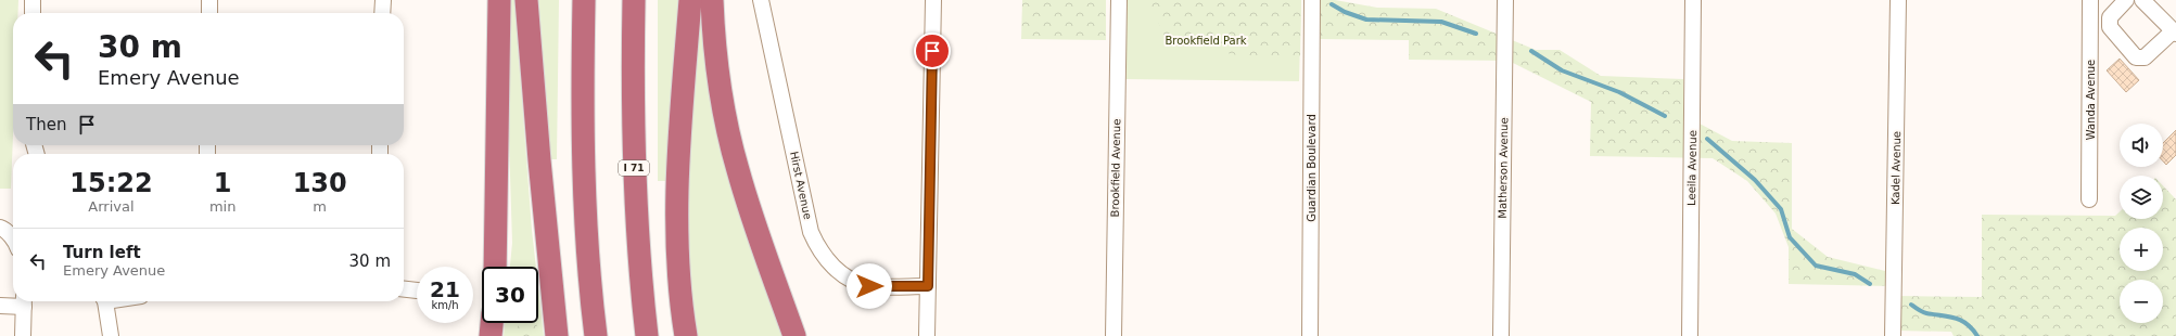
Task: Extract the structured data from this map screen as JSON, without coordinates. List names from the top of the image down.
{
  "streets": {
    "highway": ["I 71"],
    "street": [
      "Wanda Avenue",
      "Brookfield Avenue",
      "Guardian Boulevard",
      "Matherson Avenue",
      "Leeila Avenue",
      "Kadel Avenue",
      "Hirst Avenue"
    ]
  },
  "parks": ["Brookfield Park"],
  "page": {
    "turn": ["30 m", "Emery Avenue"],
    "then": "Then",
    "map_buttons": ["+", "−"],
    "eta": [
      "15:22",
      "Arrival",
      "1",
      "min",
      "130",
      "m"
    ],
    "list": [
      {
        "name": "Turn left",
        "note": "Emery Avenue",
        "value": "30 m"
      }
    ],
    "speed": "21 km/h",
    "limit": "30"
  }
}
